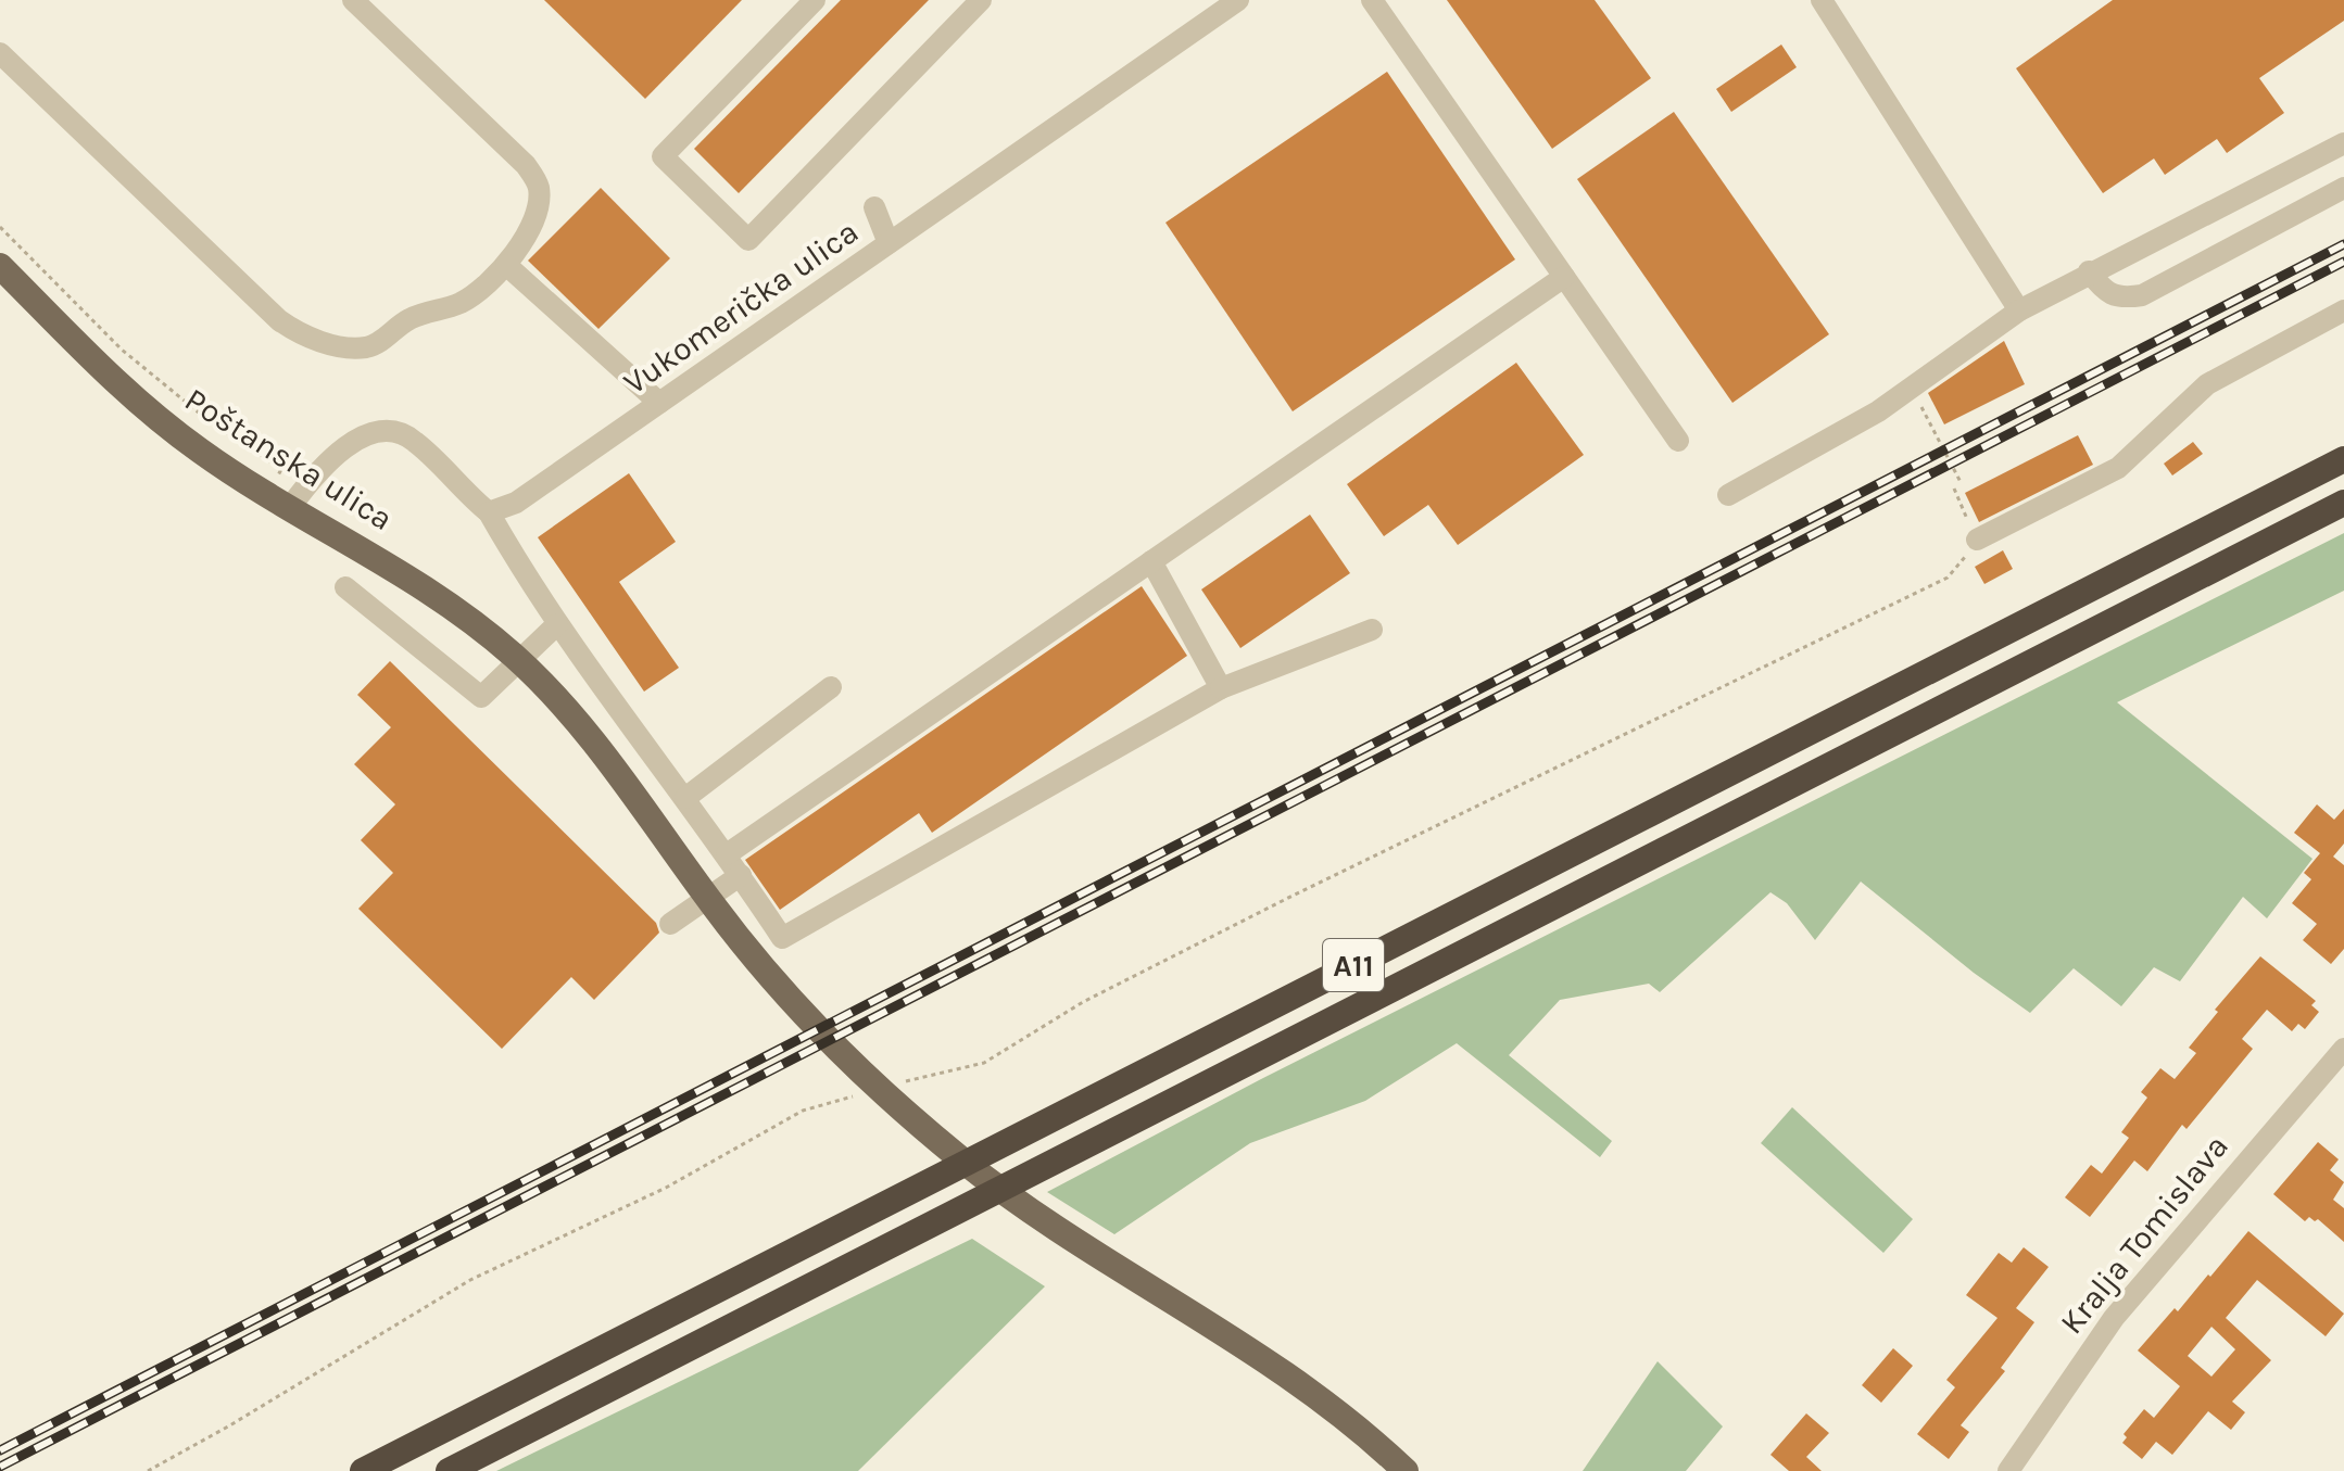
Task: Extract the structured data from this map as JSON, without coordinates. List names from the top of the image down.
{
  "streets": {
    "highway": ["A11"],
    "main road": ["Poštanska ulica"],
    "street": ["Vukomerička ulica", "Kralja Tomislava"]
  }
}
